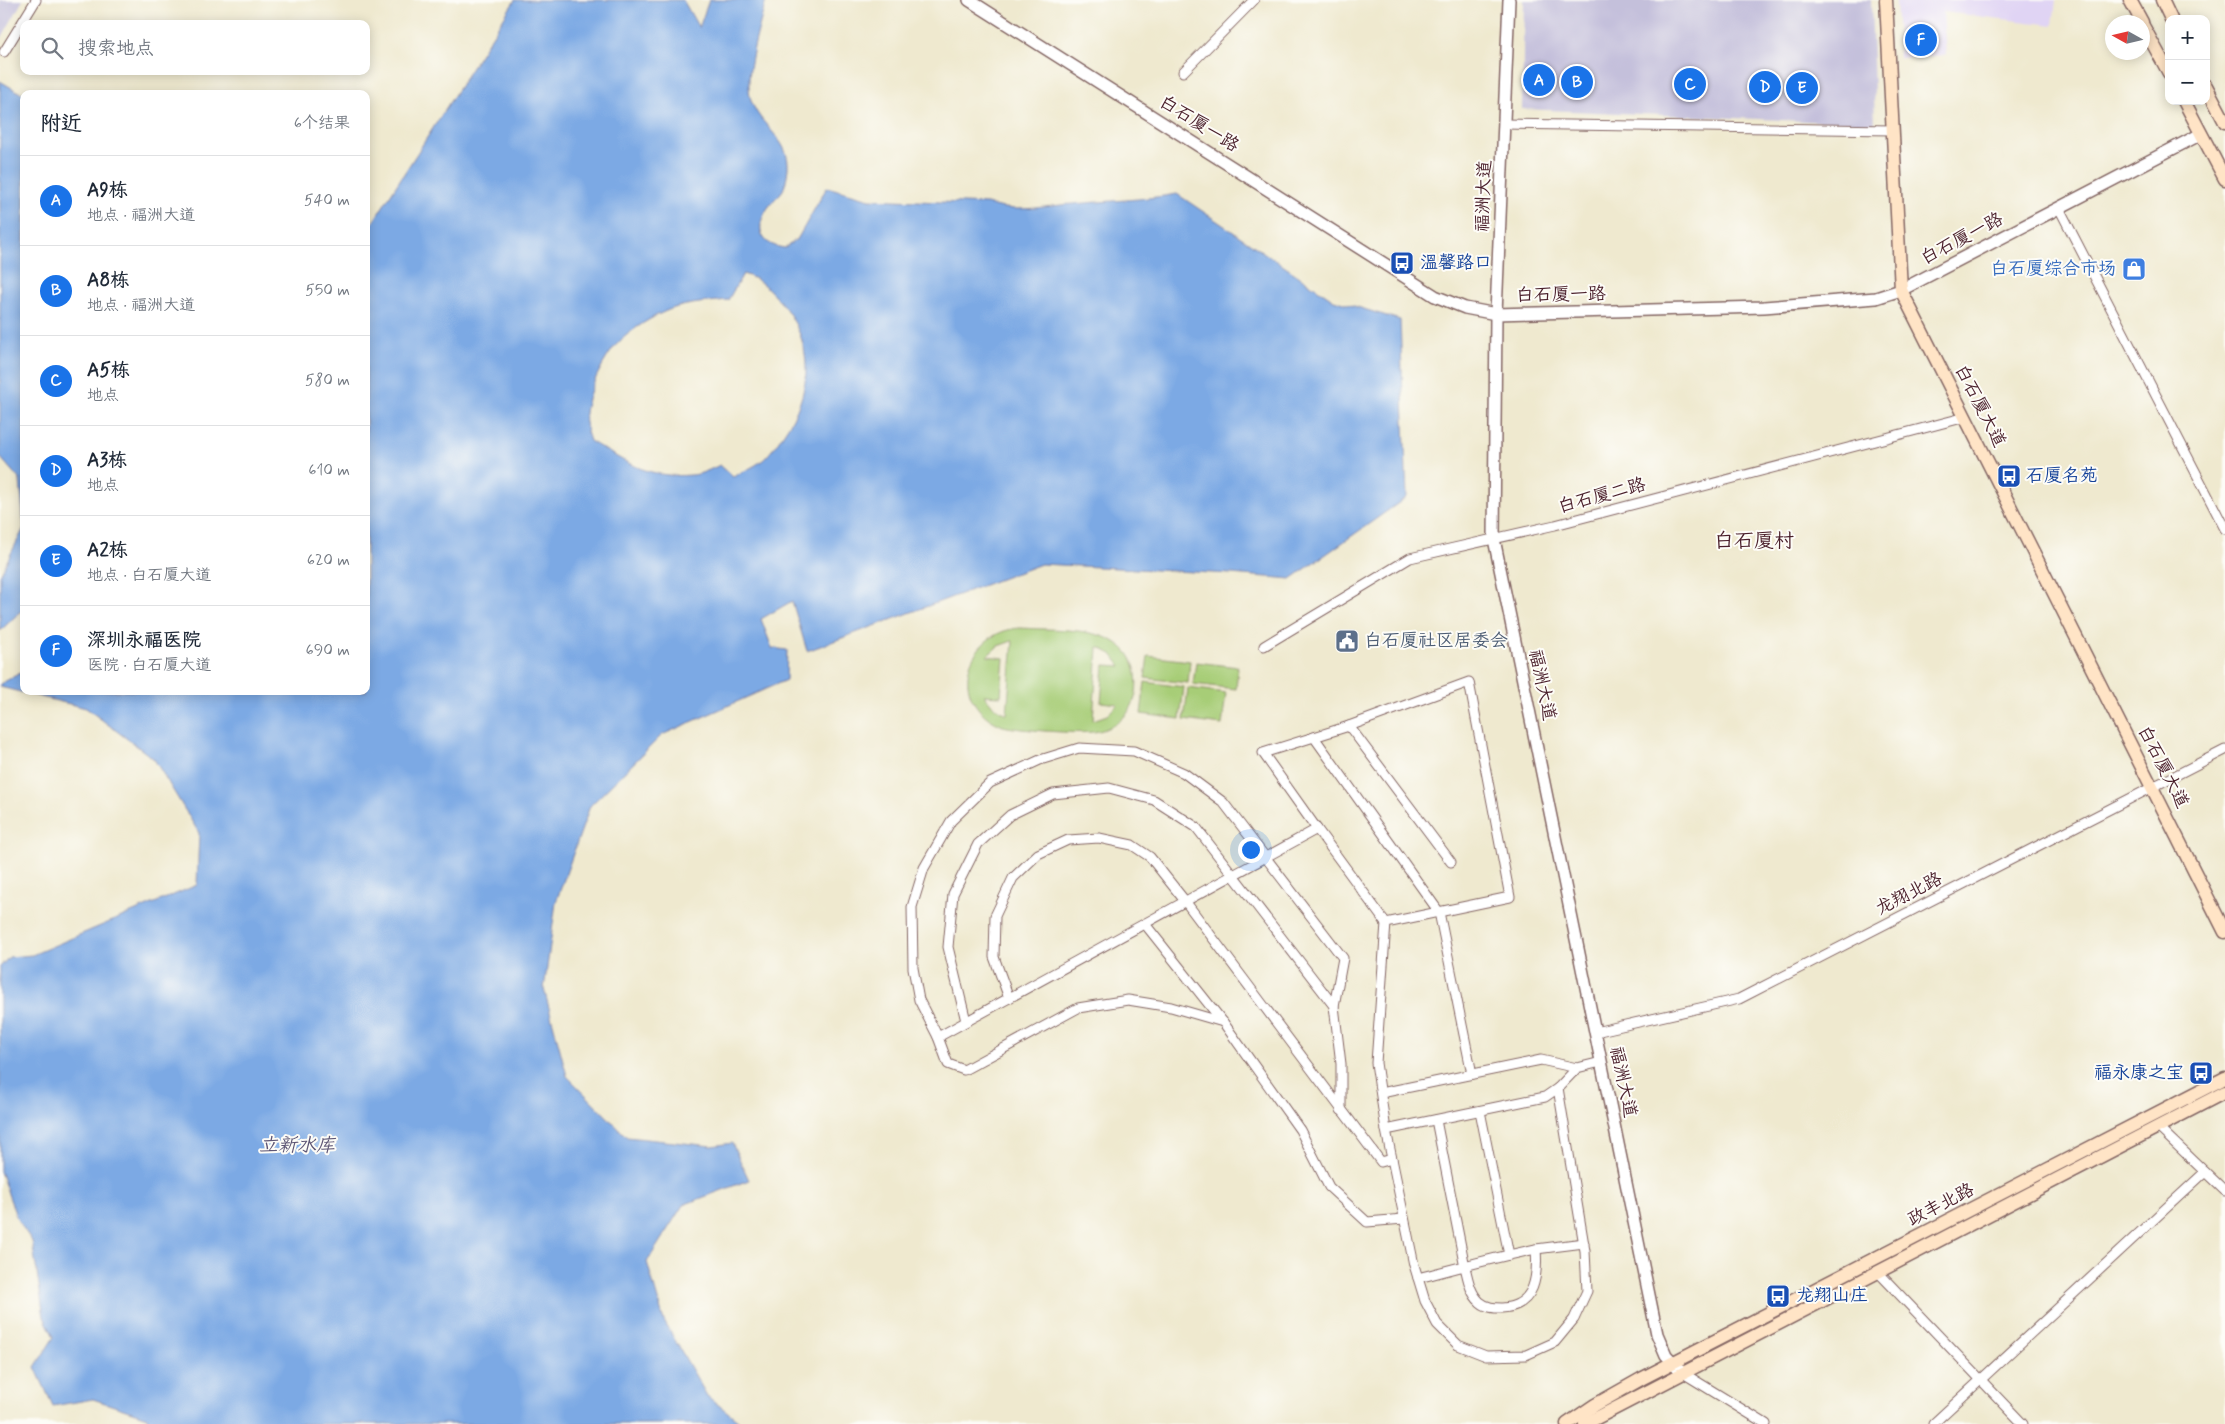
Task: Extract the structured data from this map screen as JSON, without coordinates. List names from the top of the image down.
{
  "streets": {
    "main road": ["白石厦大道", "政丰北路"],
    "street": [
      "白石厦一路",
      "福洲大道",
      "白石厦二路",
      "龙翔北路"
    ]
  },
  "crossings": [
    ["白石厦一路", "福洲大道"],
    ["白石厦一路", "白石厦大道"],
    ["福洲大道", "白石厦二路"],
    ["福洲大道", "龙翔北路"],
    ["福洲大道", "政丰北路"],
    ["白石厦大道", "白石厦二路"],
    ["白石厦大道", "龙翔北路"]
  ],
  "districts": ["白石厦村"],
  "water": ["立新水库"],
  "places": {
    "bus stop": [
      "温馨路口",
      "石厦名苑",
      "福永康之宝",
      "龙翔山庄"
    ],
    "shop": ["白石厦综合市场"],
    "public building": ["白石厦社区居委会"]
  },
  "north": "left",
  "page": {
    "map_buttons": ["+", "−"],
    "search": "搜索地点",
    "pins": [
      "F",
      "A",
      "B",
      "C",
      "D",
      "E"
    ],
    "heading": ["附近", "6个结果"],
    "list": [
      {
        "mark": "A",
        "name": "A9栋",
        "note": "地点 · 福洲大道",
        "value": "540 m"
      },
      {
        "mark": "B",
        "name": "A8栋",
        "note": "地点 · 福洲大道",
        "value": "550 m"
      },
      {
        "mark": "C",
        "name": "A5栋",
        "note": "地点",
        "value": "580 m"
      },
      {
        "mark": "D",
        "name": "A3栋",
        "note": "地点",
        "value": "610 m"
      },
      {
        "mark": "E",
        "name": "A2栋",
        "note": "地点 · 白石厦大道",
        "value": "620 m"
      },
      {
        "mark": "F",
        "name": "深圳永福医院",
        "note": "医院 · 白石厦大道",
        "value": "690 m"
      }
    ]
  }
}
